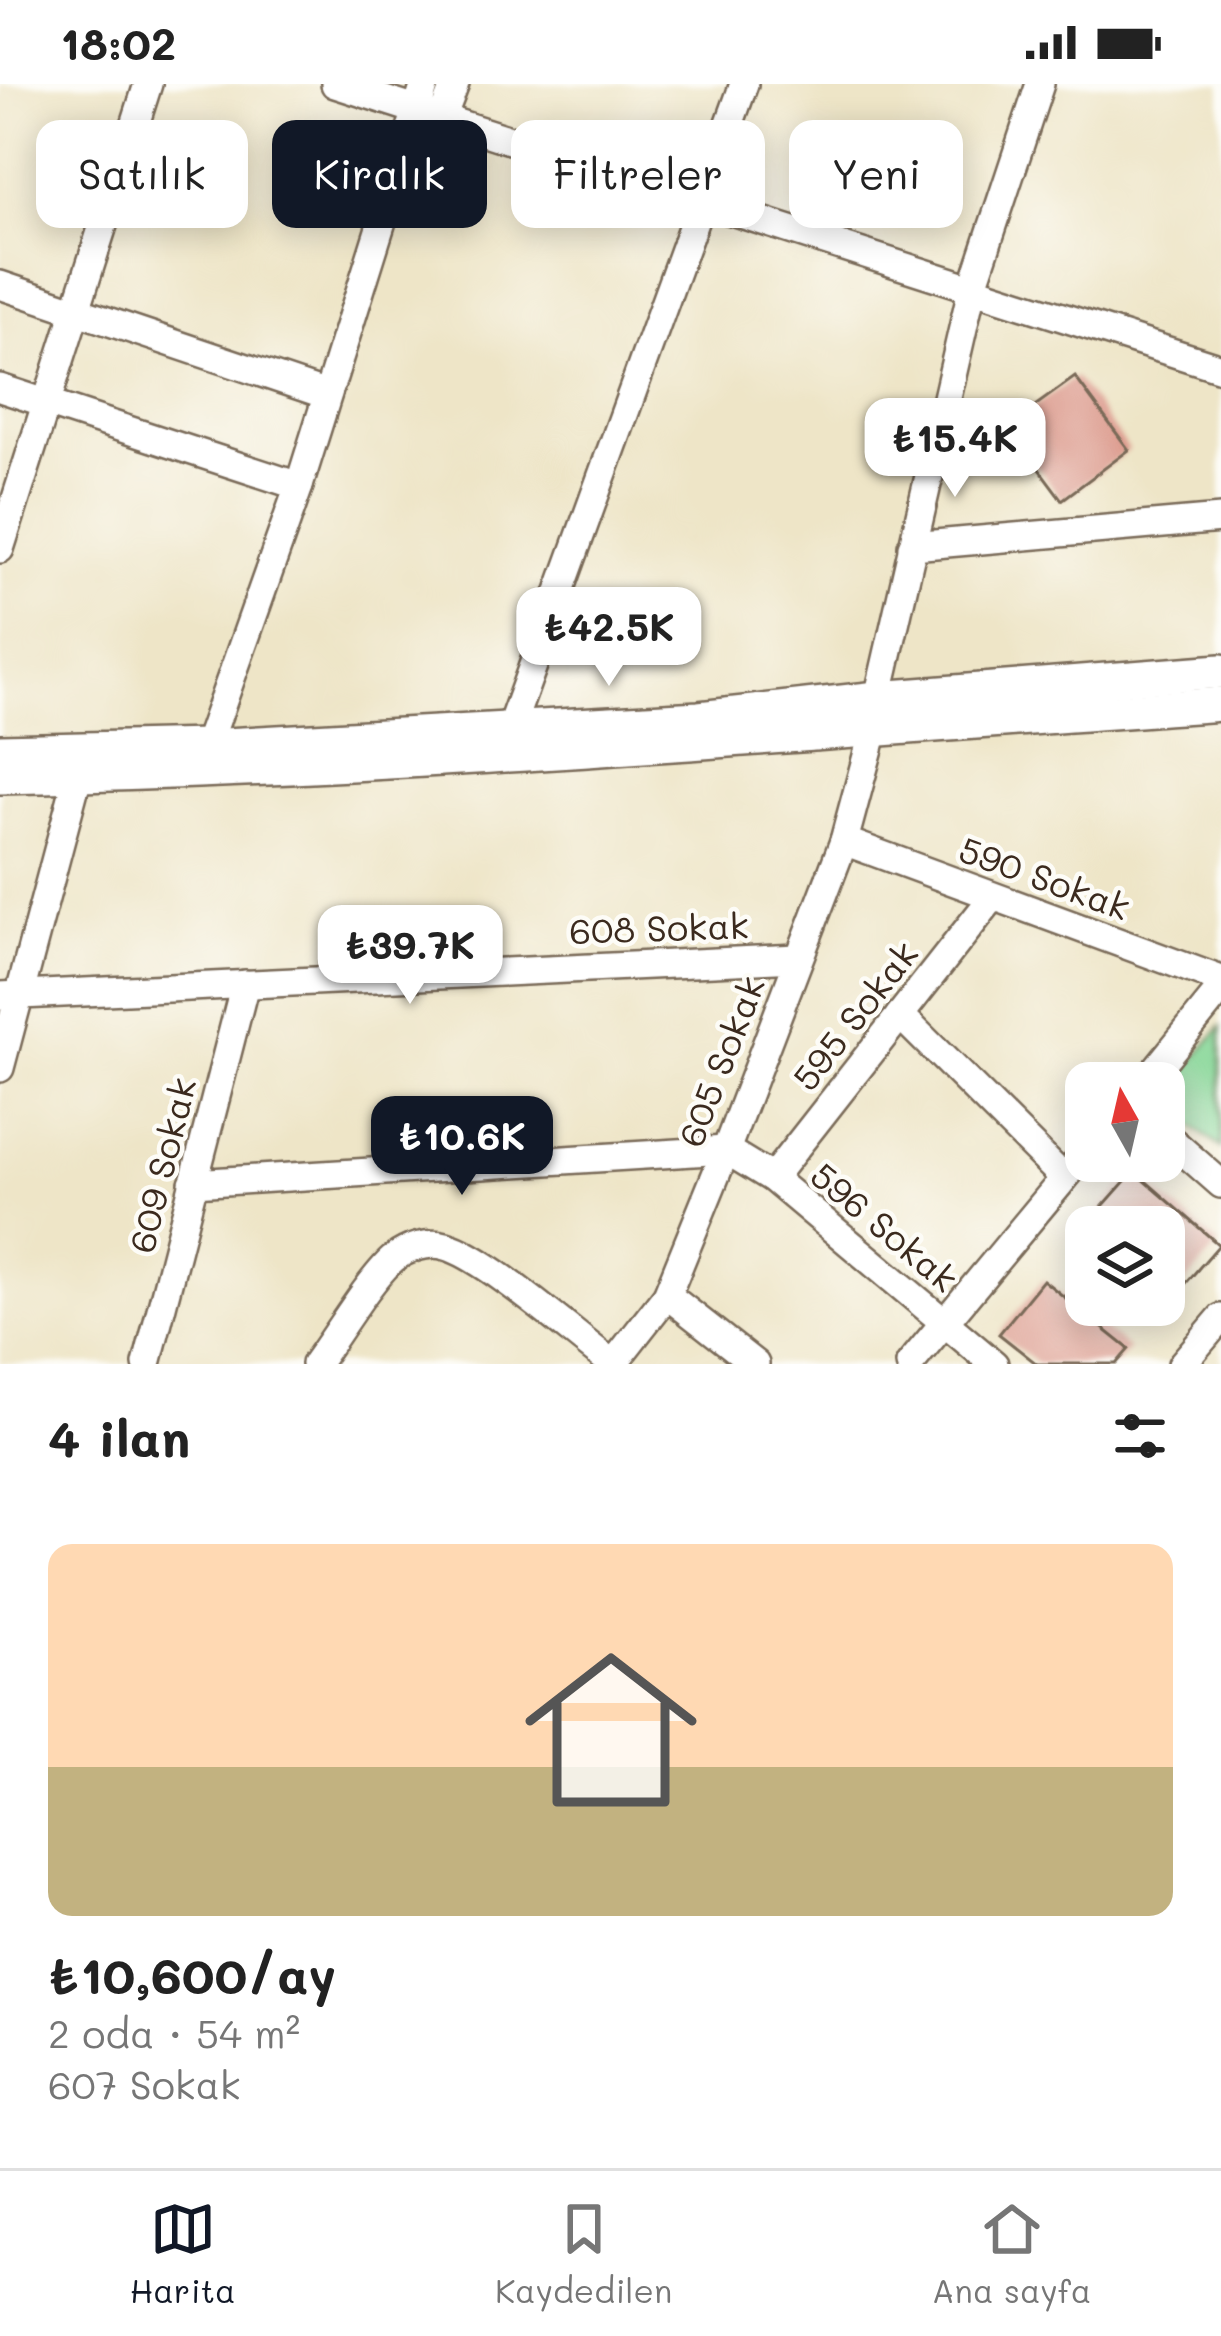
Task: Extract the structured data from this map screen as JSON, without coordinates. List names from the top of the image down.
{
  "streets": {
    "street": [
      "590 Sokak",
      "608 Sokak",
      "595 Sokak",
      "605 Sokak",
      "609 Sokak",
      "596 Sokak"
    ]
  },
  "crossings": [
    ["590 Sokak", "595 Sokak"],
    ["590 Sokak", "605 Sokak"],
    ["608 Sokak", "605 Sokak"],
    ["608 Sokak", "609 Sokak"],
    ["595 Sokak", "596 Sokak"],
    ["605 Sokak", "596 Sokak"]
  ],
  "north": "top",
  "page": {
    "status": "18:02",
    "chip": [
      "Satılık",
      "Kiralık",
      "Filtreler",
      "Yeni"
    ],
    "price": [
      "₺15.4K",
      "₺42.5K",
      "₺39.7K",
      "₺10.6K"
    ],
    "heading": "4 ilan",
    "list": [
      {
        "name": "₺10,600/ay",
        "note": "2 oda · 54 m² · 607 Sokak"
      }
    ],
    "tabs": ["Harita", "Kaydedilen", "Ana sayfa"]
  }
}
